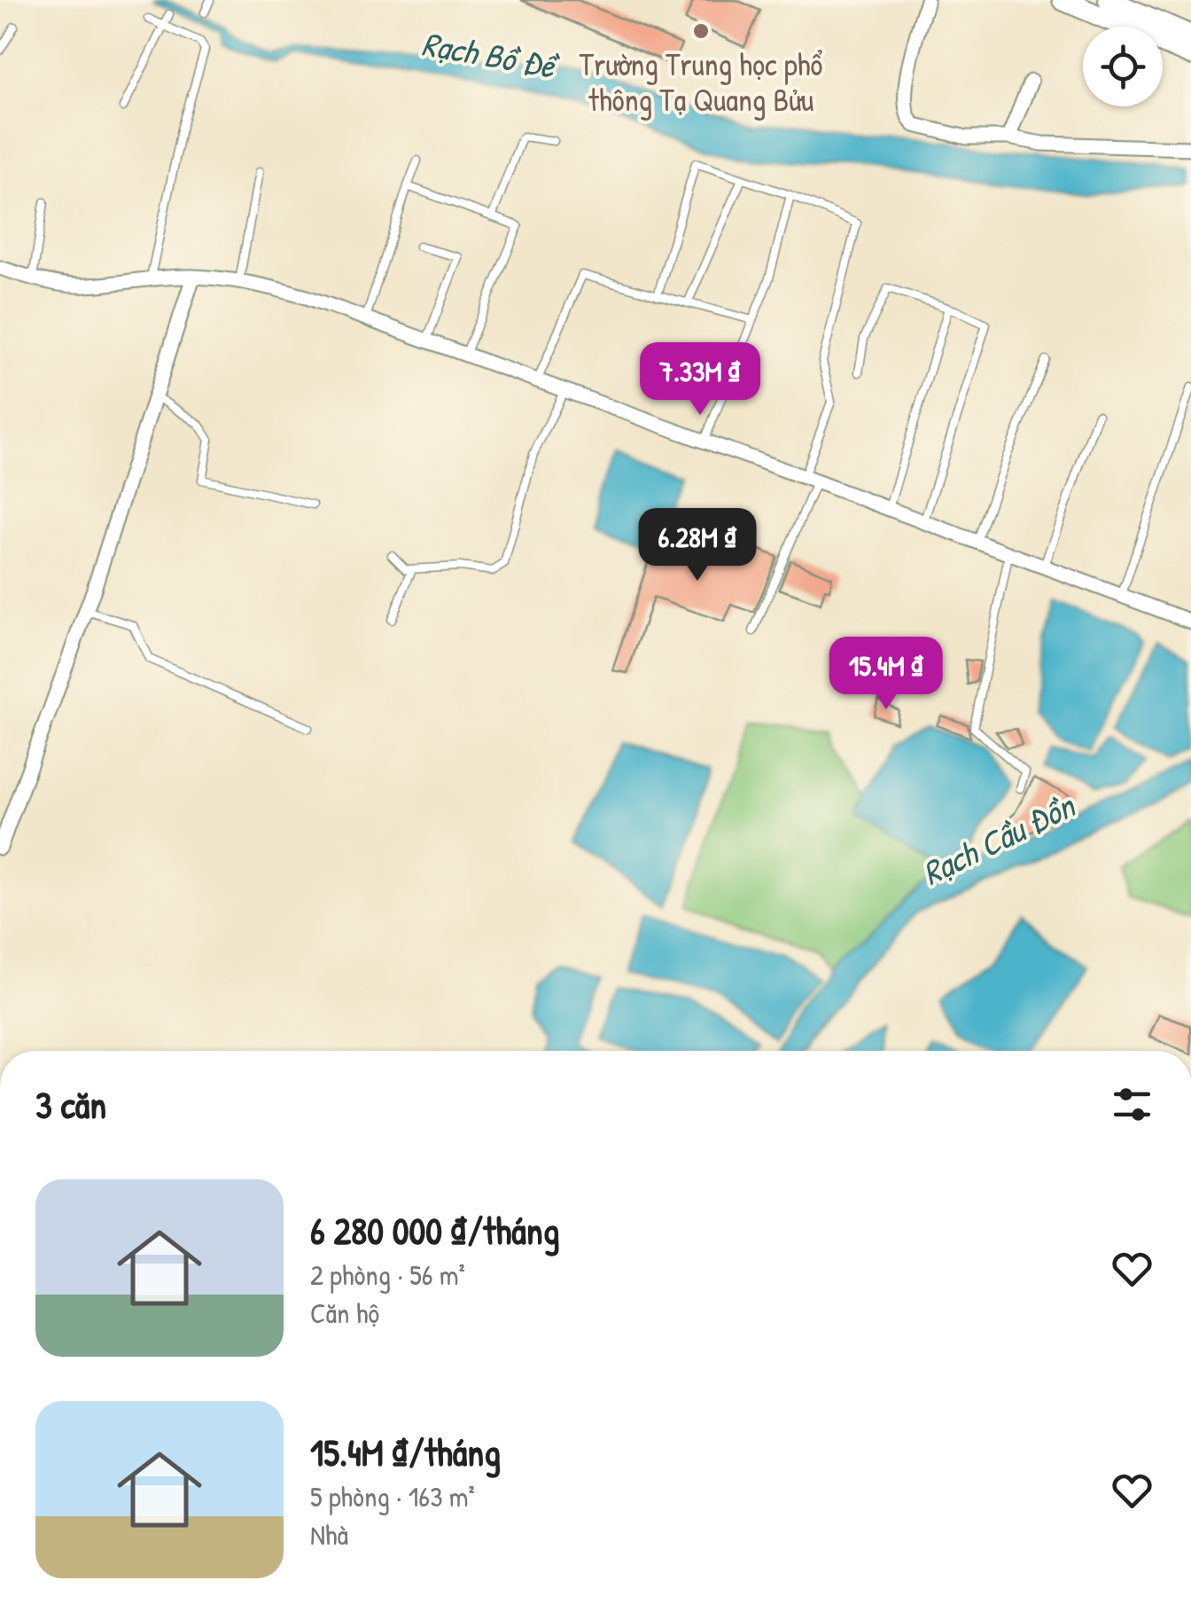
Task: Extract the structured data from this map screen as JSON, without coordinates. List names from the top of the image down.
{
  "water": ["Rạch Bồ Đề", "Rạch Cầu Đồn"],
  "places": ["Trường Trung học phổ thông Tạ Quang Bửu"],
  "page": {
    "price": ["7.33M ₫", "6.28M ₫", "15.4M ₫"],
    "heading": "3 căn",
    "list": [
      {
        "name": "6 280 000 ₫/tháng",
        "note": "2 phòng · 56 m² · Căn hộ"
      },
      {
        "name": "15.4M ₫/tháng",
        "note": "5 phòng · 163 m² · Nhà"
      }
    ]
  }
}
